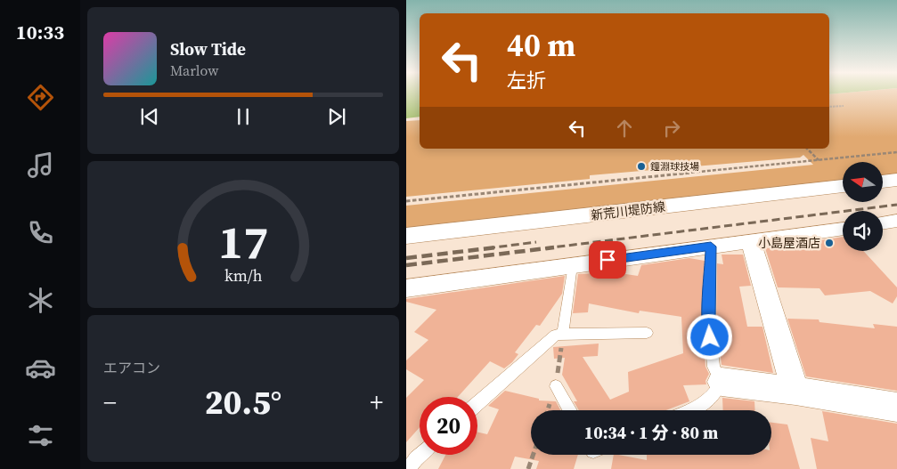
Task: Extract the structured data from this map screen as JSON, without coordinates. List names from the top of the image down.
{
  "streets": {
    "main road": ["新荒川堤防線"]
  },
  "places": ["鐘淵球技場", "小島屋酒店"],
  "north": "left",
  "page": {
    "tabs": "10:33",
    "turn": ["40 m", "左折"],
    "song": ["Slow Tide", "Marlow"],
    "tile": "エアコン",
    "heat": ["−", "20.5°", "+"],
    "limit": "20",
    "trip": "10:34 · 1 分 · 80 m",
    "gauge": ["17", "km/h"]
  }
}
